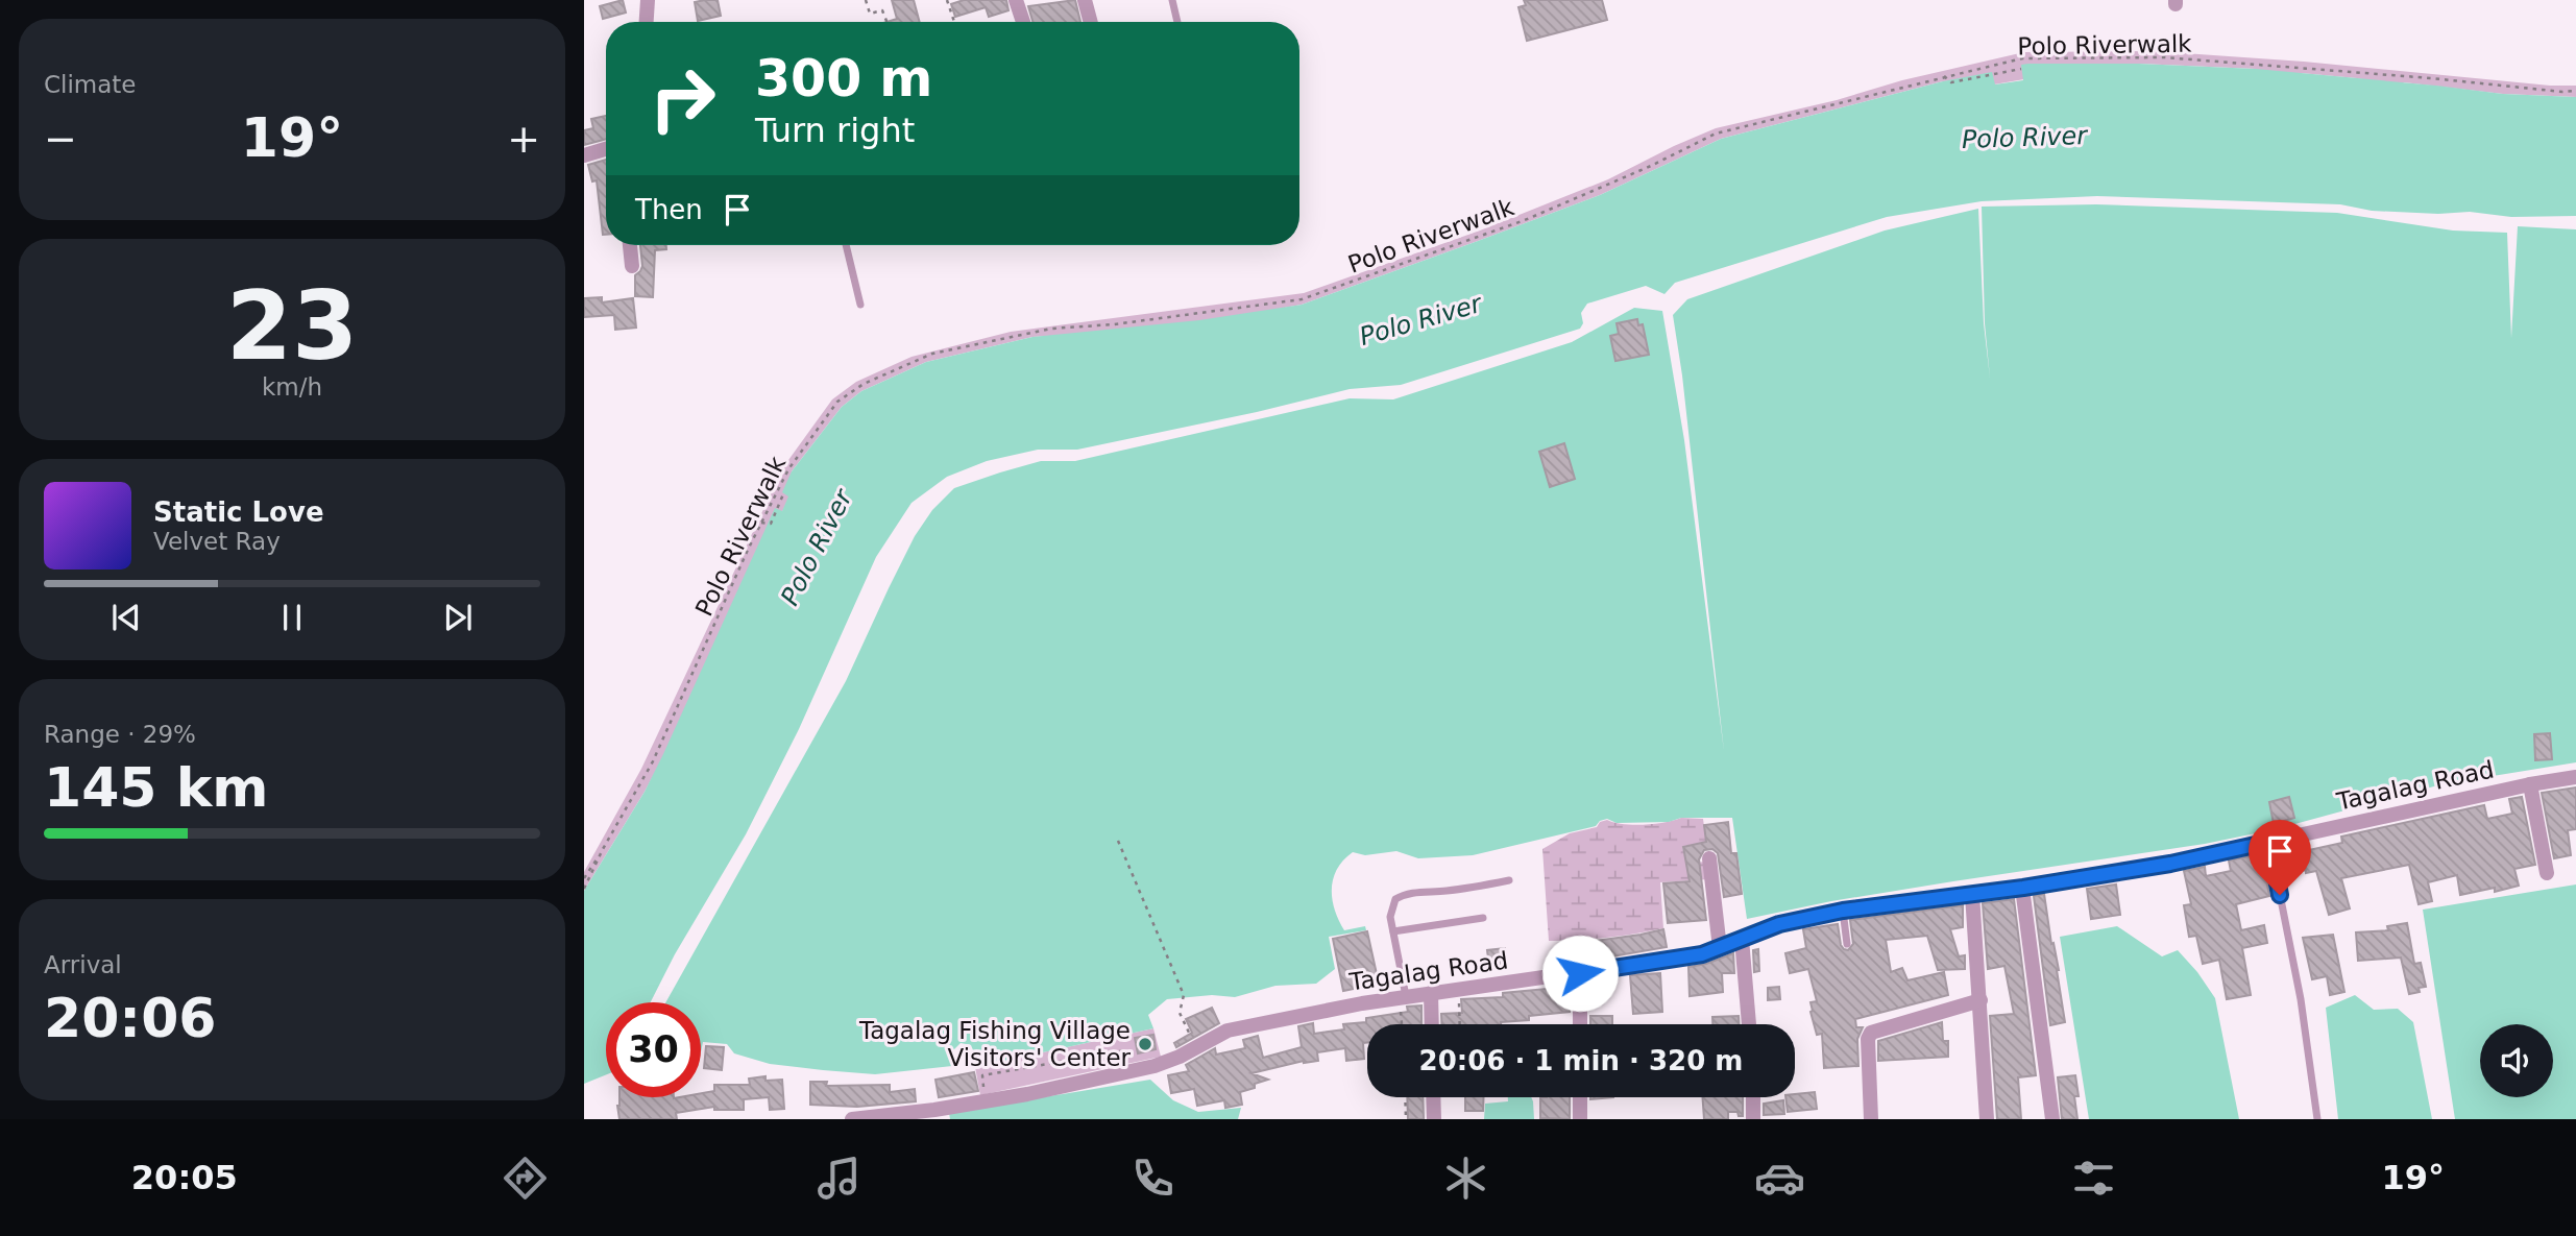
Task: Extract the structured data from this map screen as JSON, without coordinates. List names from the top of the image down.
{
  "streets": {
    "street": ["Tagalag Road"],
    "path": ["Polo Riverwalk"]
  },
  "water": ["Polo River"],
  "places": ["Tagalag Fishing Village Visitors' Center"],
  "page": {
    "tile": [
      "Climate",
      ["23", "km/h"],
      ["Range · 29%", "145 km"],
      ["Arrival", "20:06"]
    ],
    "turn": ["300 m", "Turn right"],
    "heat": ["−", "19°", "+"],
    "then": "Then",
    "song": ["Static Love", "Velvet Ray"],
    "limit": "30",
    "trip": "20:06 · 1 min · 320 m",
    "tabs": ["20:05", "19°"]
  }
}
